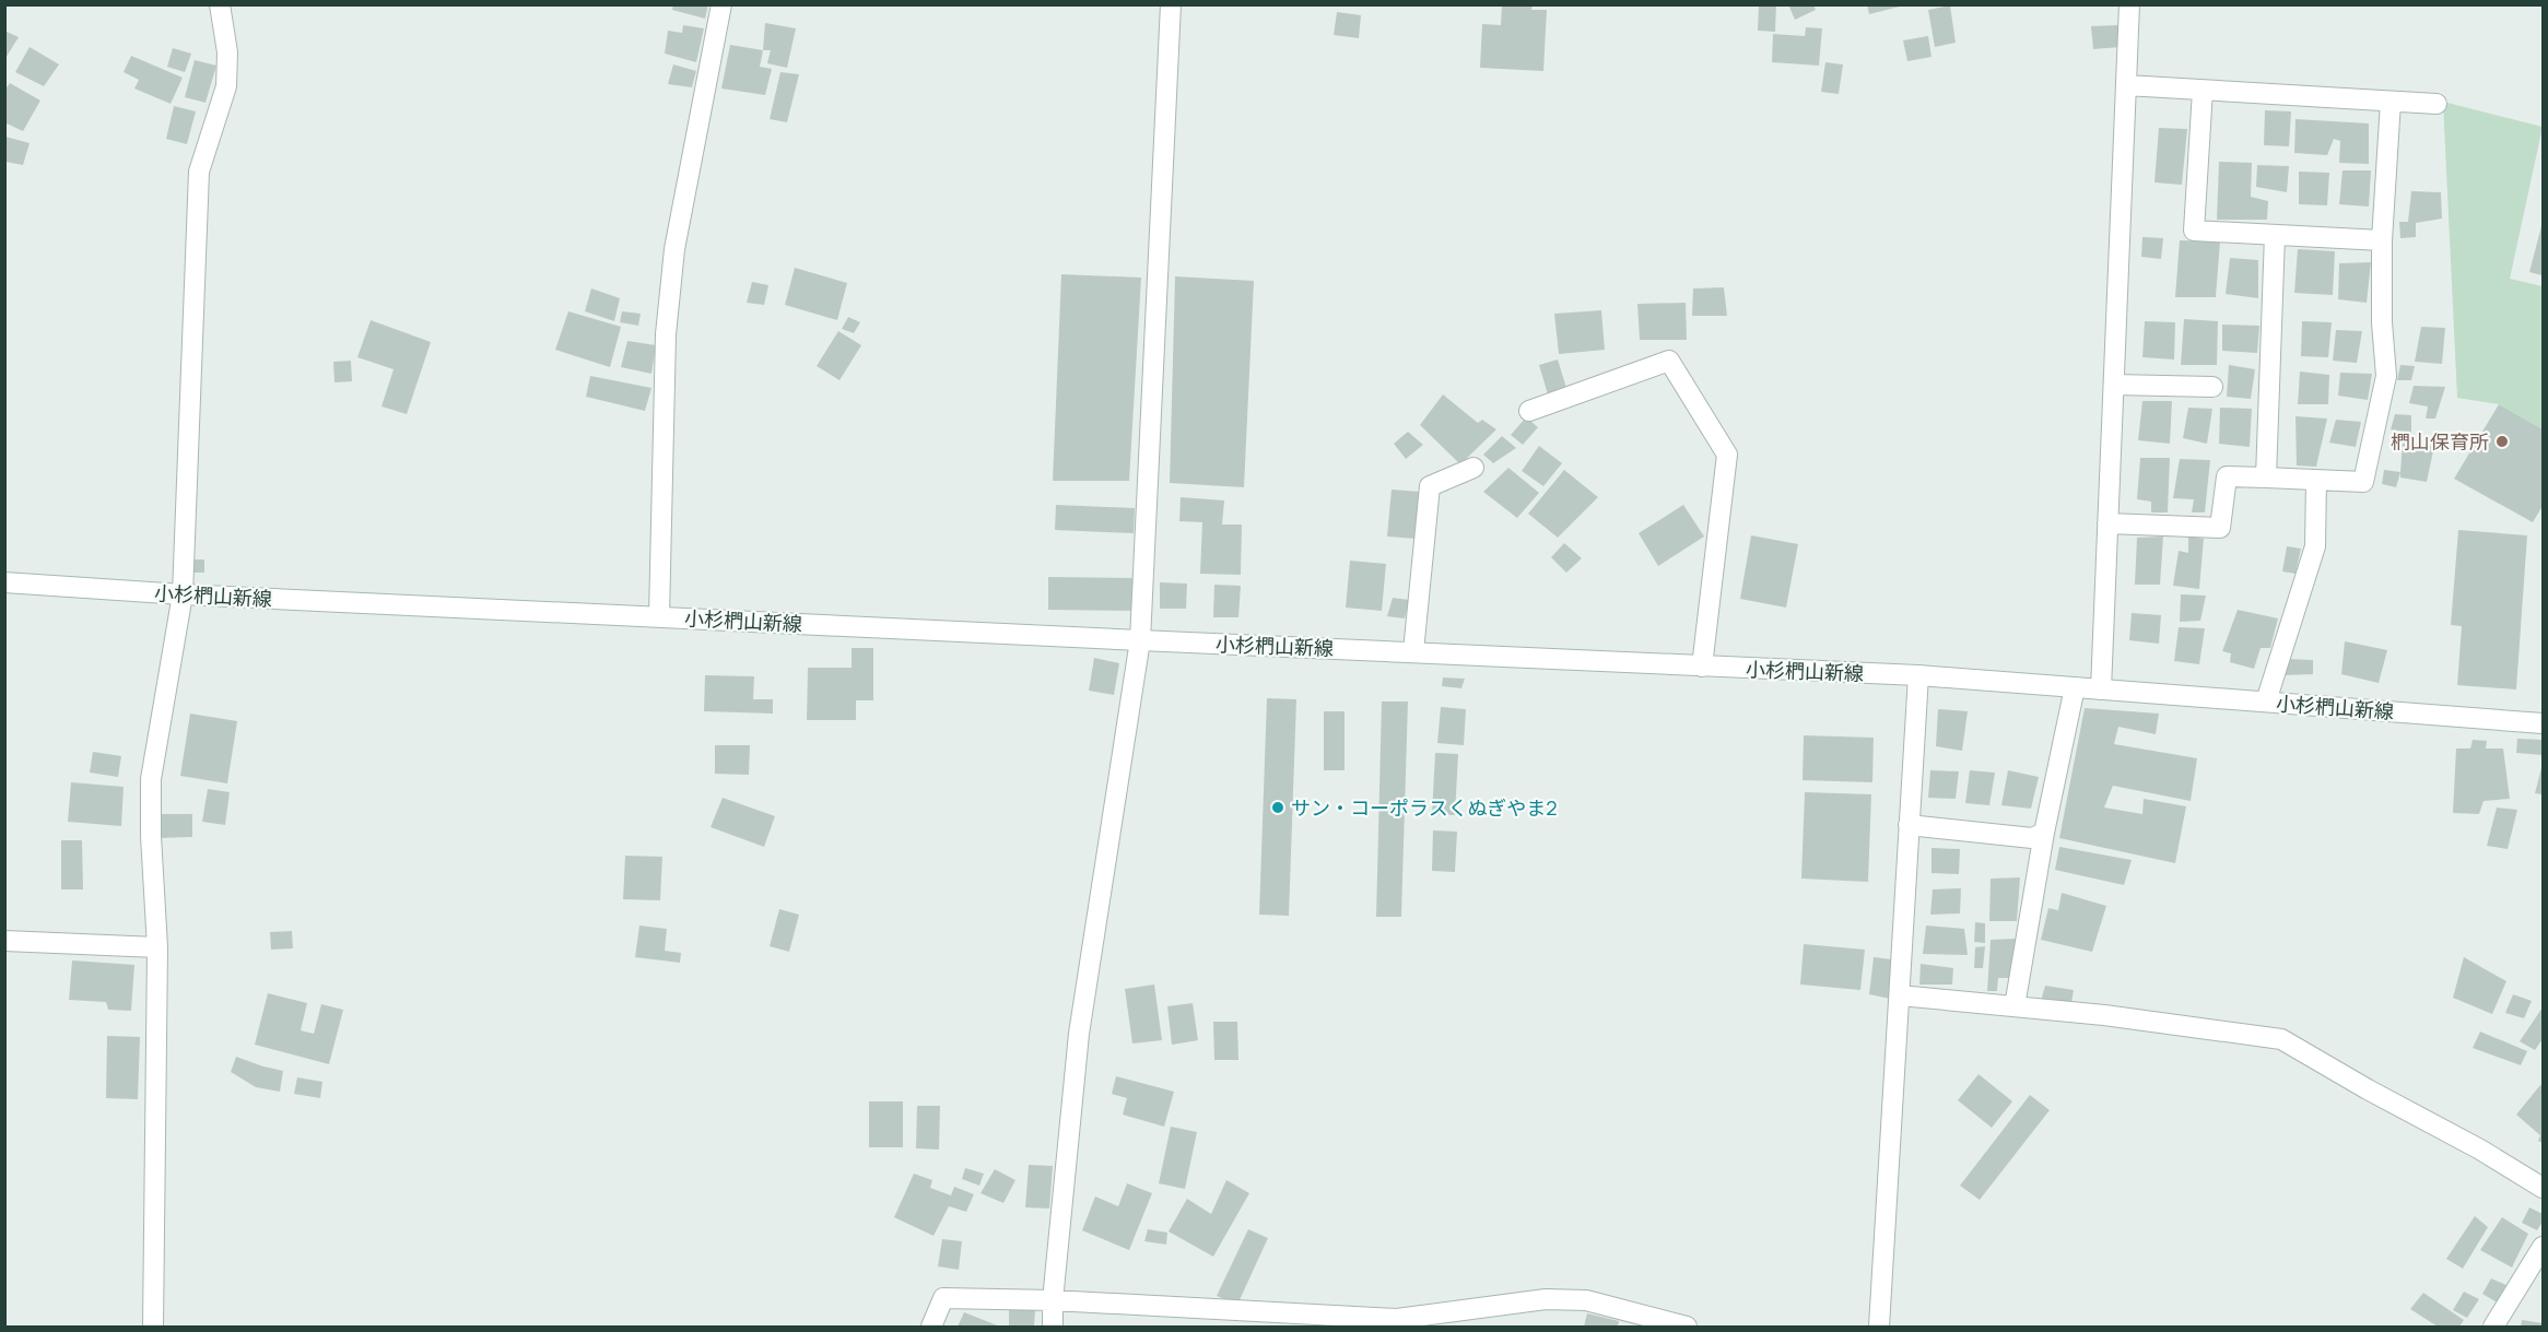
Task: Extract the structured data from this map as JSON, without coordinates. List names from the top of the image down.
{
  "streets": {
    "street": ["小杉椚山新線"]
  },
  "places": ["椚山保育所", "サン・コーポラスくぬぎやま2"]
}
